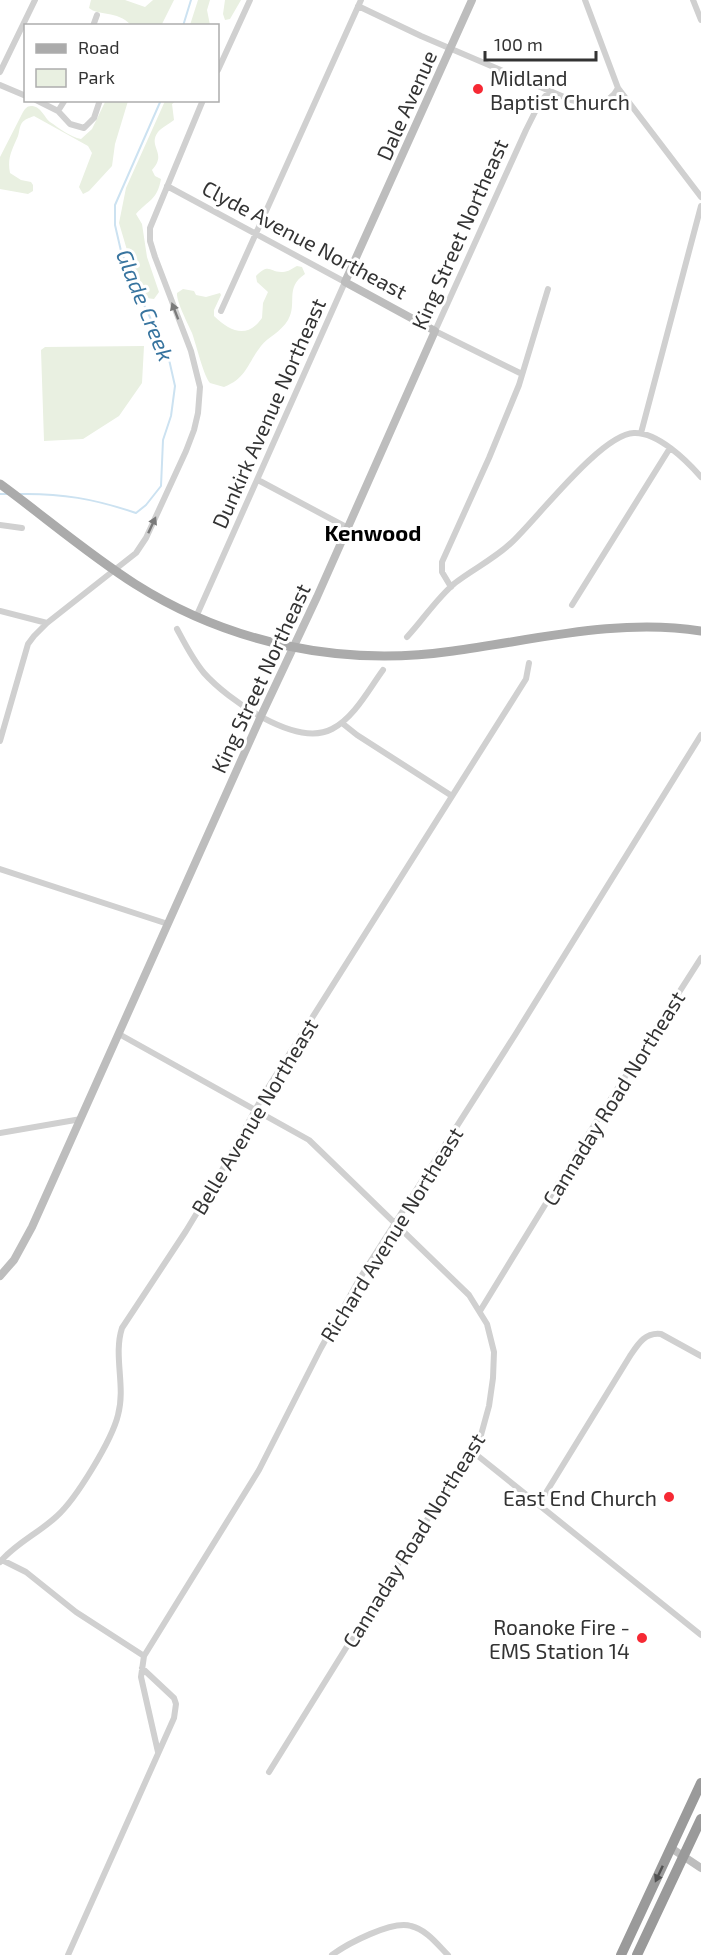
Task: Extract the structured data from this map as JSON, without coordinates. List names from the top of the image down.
{
  "streets": {
    "street": [
      "Dale Avenue",
      "King Street Northeast",
      "Clyde Avenue Northeast",
      "Dunkirk Avenue Northeast",
      "Cannaday Road Northeast",
      "Belle Avenue Northeast",
      "Richard Avenue Northeast"
    ]
  },
  "crossings": [
    ["Dale Avenue", "Dunkirk Avenue Northeast"],
    ["King Street Northeast", "Clyde Avenue Northeast"],
    ["Clyde Avenue Northeast", "Dunkirk Avenue Northeast"]
  ],
  "districts": ["Kenwood"],
  "water": ["Glade Creek"],
  "places": ["Midland Baptist Church", "East End Church", "Roanoke Fire - EMS Station 14"],
  "legend": ["Road", "Park"],
  "scale_bar": "100 m"
}
